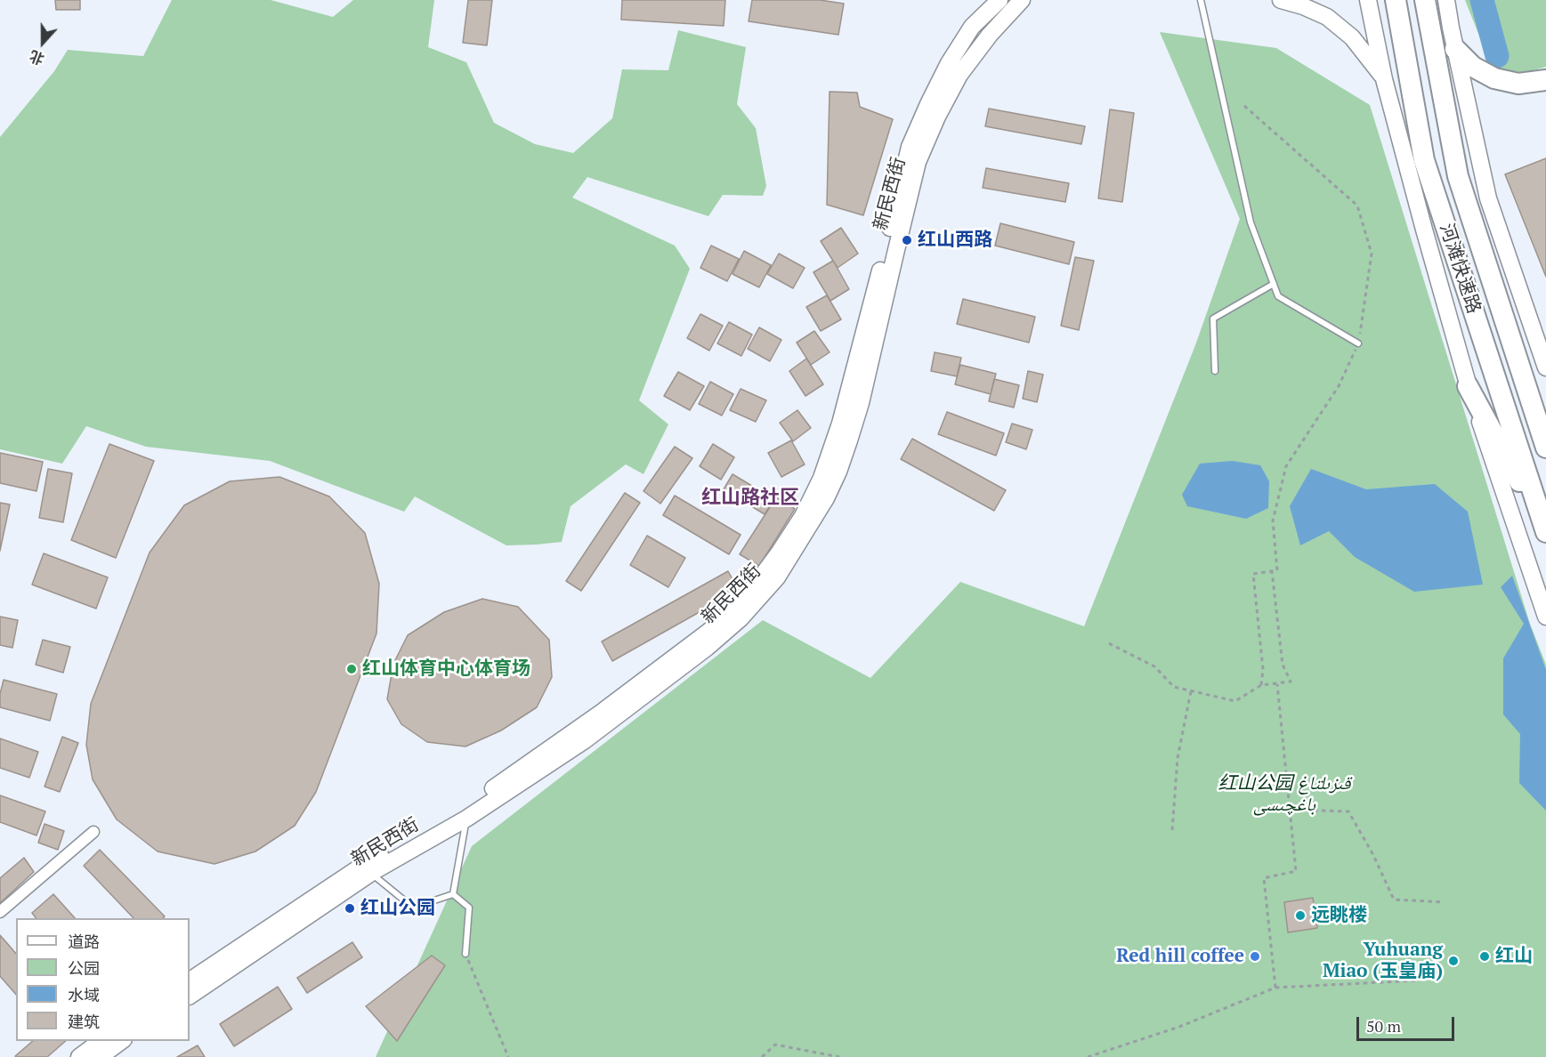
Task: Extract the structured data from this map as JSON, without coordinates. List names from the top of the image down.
{
  "streets": {
    "highway": ["河滩快速路"],
    "main road": ["新民西街"]
  },
  "districts": ["红山路社区"],
  "parks": ["红山公园 قىزىلتاغ باغچىسى"],
  "places": [
    "红山西路",
    "红山体育中心体育场",
    "红山公园",
    "远眺楼",
    "Red hill coffee",
    "红山",
    "Yuhuang Miao (玉皇庙)"
  ],
  "legend": [
    "道路",
    "公园",
    "水域",
    "建筑"
  ],
  "scale_bar": "50 m",
  "north": "bottom"
}
